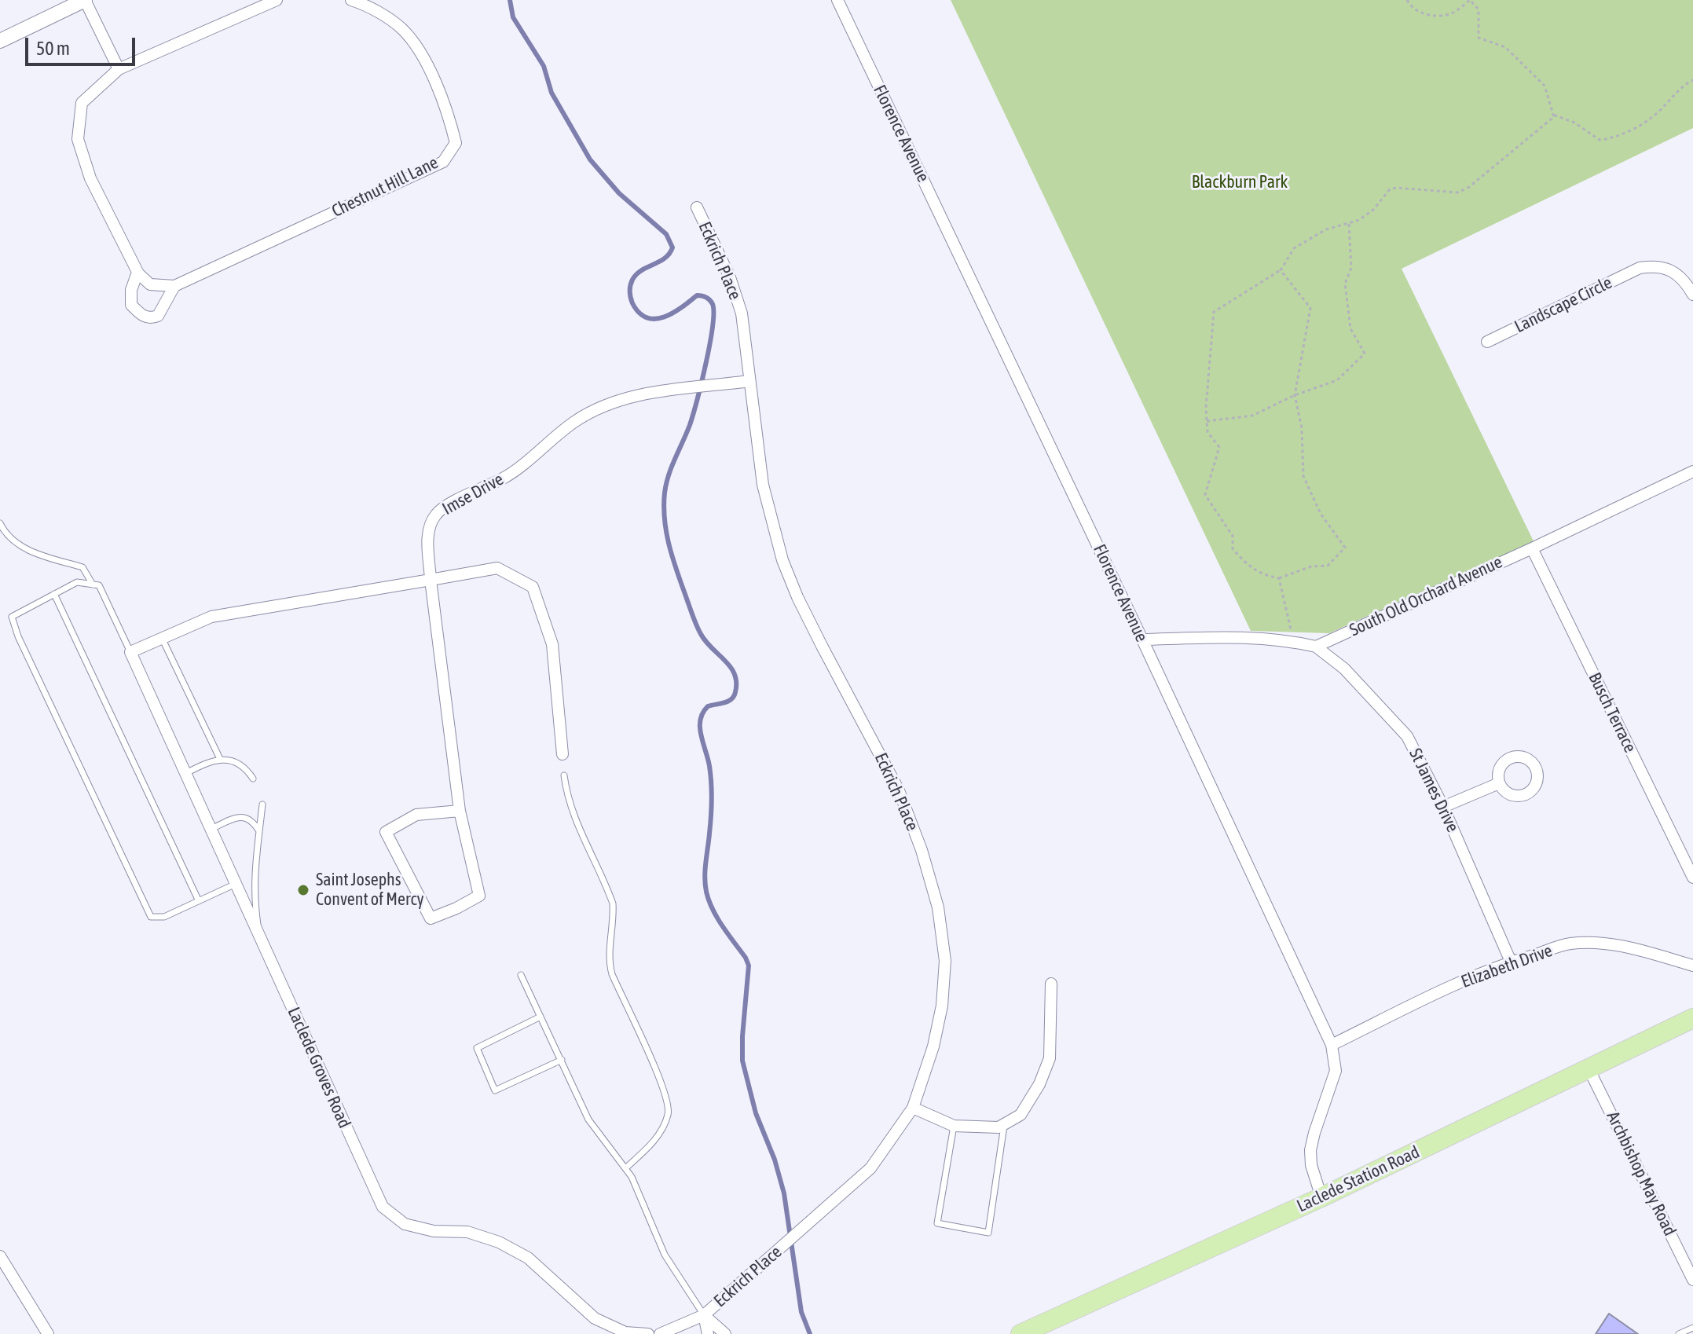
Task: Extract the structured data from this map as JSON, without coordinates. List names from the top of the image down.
{
  "streets": {
    "main road": ["Laclede Station Road"],
    "street": [
      "Florence Avenue",
      "Chestnut Hill Lane",
      "Eckrich Place",
      "Landscape Circle",
      "Imse Drive",
      "South Old Orchard Avenue",
      "Busch Terrace",
      "St James Drive",
      "Elizabeth Drive",
      "Laclede Groves Road",
      "Archbishop May Road"
    ]
  },
  "crossings": [
    ["Florence Avenue", "Elizabeth Drive"],
    ["Florence Avenue", "Laclede Station Road"],
    ["Eckrich Place", "Imse Drive"],
    ["South Old Orchard Avenue", "Busch Terrace"],
    ["South Old Orchard Avenue", "St James Drive"],
    ["St James Drive", "Elizabeth Drive"],
    ["Archbishop May Road", "Laclede Station Road"]
  ],
  "parks": ["Blackburn Park"],
  "places": ["Saint Josephs Convent of Mercy"],
  "scale_bar": "50 m"
}
